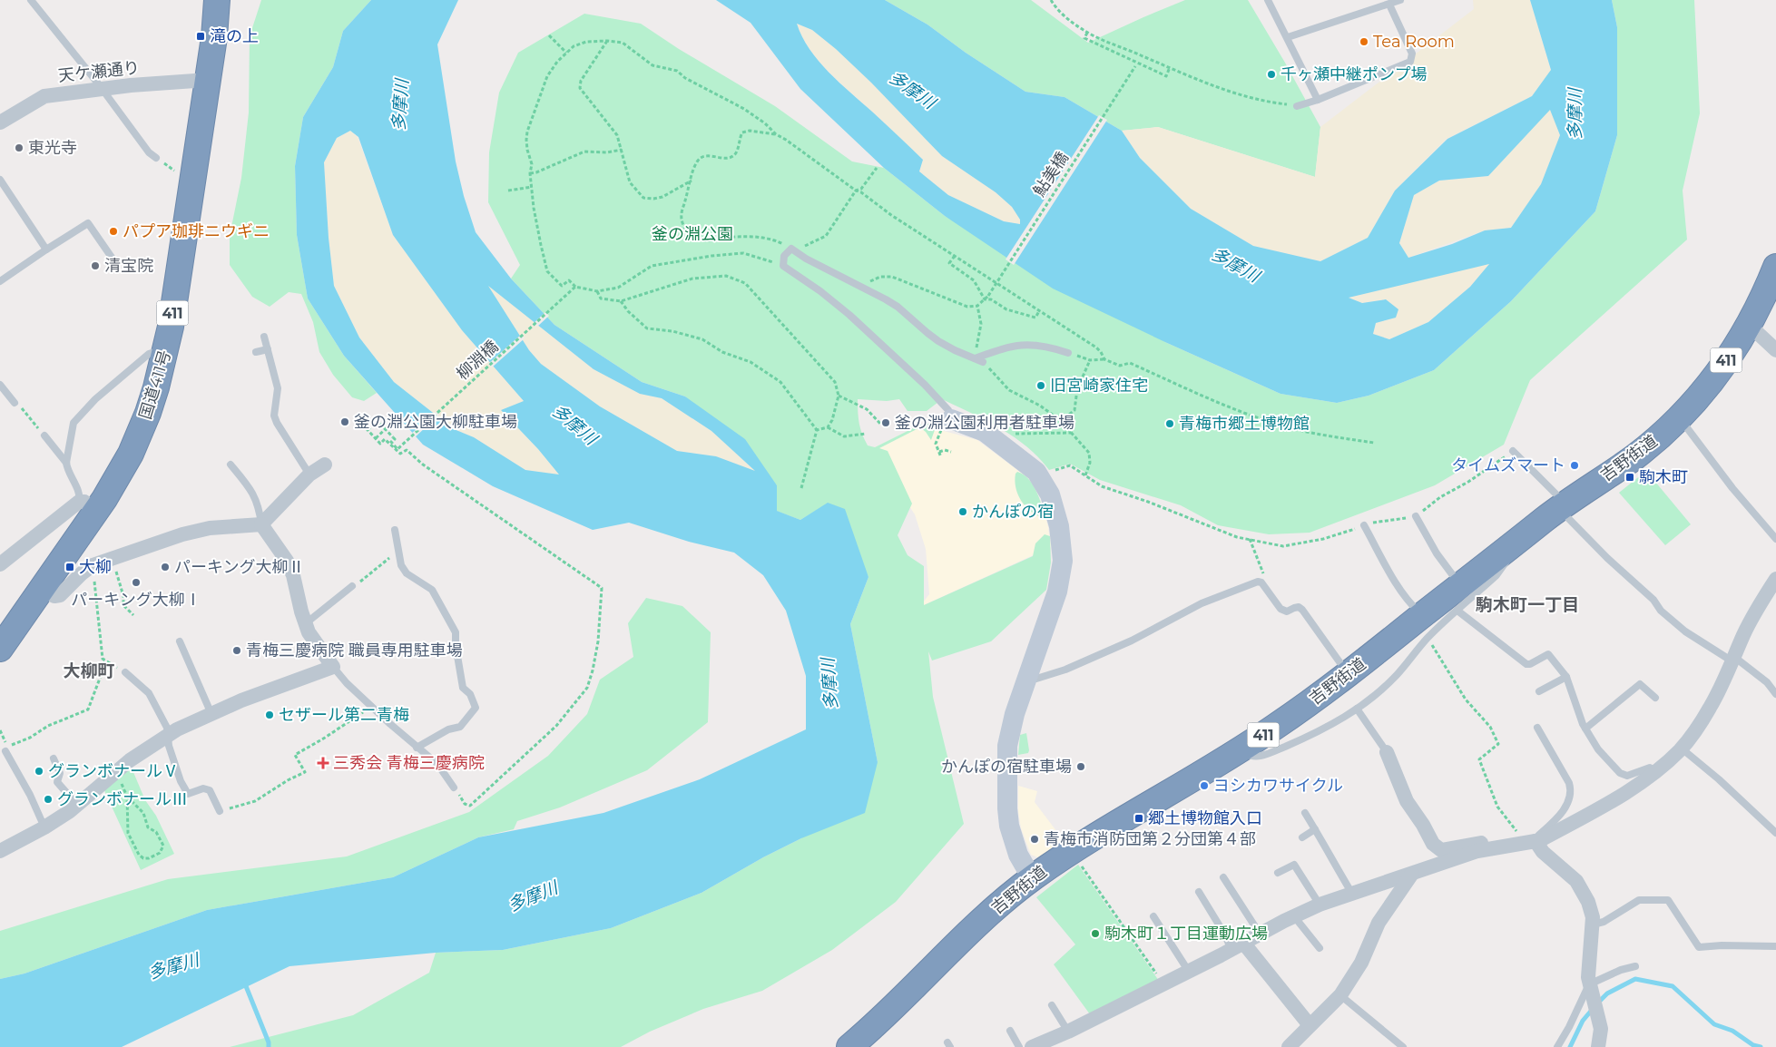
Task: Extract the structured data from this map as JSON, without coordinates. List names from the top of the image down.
{
  "streets": {
    "highway": ["411", "国道411号", "吉野街道"],
    "street": ["天ケ瀬通り"],
    "path": ["鮎美橋", "柳淵橋"]
  },
  "crossings": [
    ["天ケ瀬通り", "国道411号"]
  ],
  "districts": ["駒木町一丁目", "大柳町"],
  "water": ["多摩川"],
  "parks": ["釜の淵公園"],
  "places": {
    "transit": [
      "滝の上",
      "駒木町",
      "大柳",
      "郷土博物館入口"
    ],
    "other": [
      "Tea Room",
      "千ヶ瀬中継ポンプ場",
      "東光寺",
      "パプア珈琲ニウギニ",
      "清宝院",
      "旧宮崎家住宅",
      "釜の淵公園大柳駐車場",
      "釜の淵公園利用者駐車場",
      "青梅市郷土博物館",
      "タイムズマート",
      "かんぽの宿",
      "パーキング大柳Ⅱ",
      "パーキング大柳Ⅰ",
      "青梅三慶病院 職員専用駐車場",
      "セザール第二青梅",
      "かんぽの宿駐車場",
      "グランボナールⅤ",
      "ヨシカワサイクル",
      "グランボナールⅢ",
      "青梅市消防団第２分団第４部",
      "駒木町１丁目運動広場"
    ],
    "health": ["三秀会 青梅三慶病院"]
  }
}
